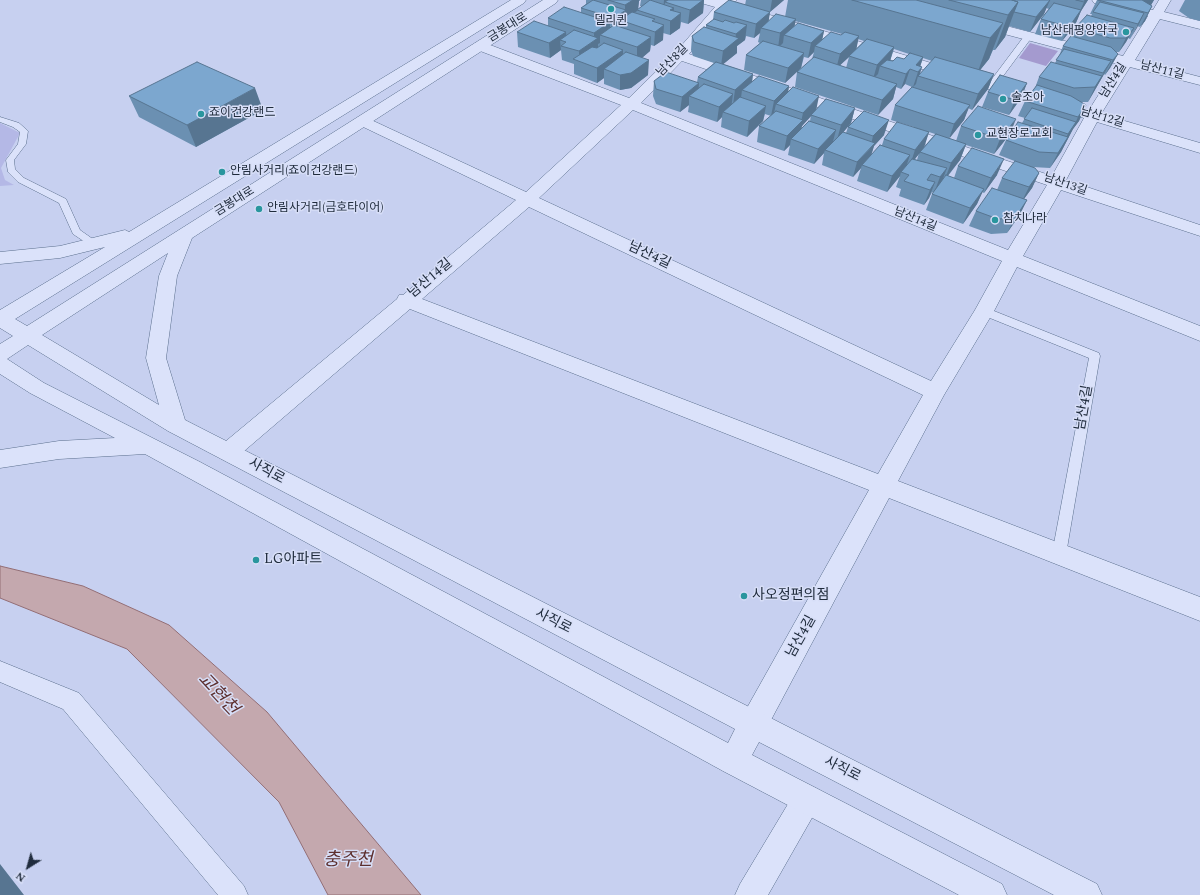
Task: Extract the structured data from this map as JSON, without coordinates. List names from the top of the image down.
{
  "streets": {
    "street": [
      "금봉대로",
      "남산8길",
      "남산11길",
      "남산4길",
      "남산12길",
      "남산13길",
      "남산14길",
      "사직로"
    ]
  },
  "crossings": [
    ["금봉대로", "남산4길"],
    ["금봉대로", "남산14길"],
    ["금봉대로", "사직로"],
    ["남산8길", "남산12길"],
    ["남산8길", "남산13길"],
    ["남산8길", "남산14길"],
    ["남산11길", "남산4길"],
    ["남산4길", "남산12길"],
    ["남산4길", "남산13길"],
    ["남산4길", "남산14길"],
    ["남산4길", "사직로"],
    ["남산14길", "사직로"]
  ],
  "water": ["교현천", "충주천"],
  "places": [
    "델리퀸",
    "남산태평양약국",
    "술조아",
    "죠이건강랜드",
    "교현장로교회",
    "안림사거리(죠이건강랜드)",
    "안림사거리(금호타이어)",
    "참치나라",
    "LG아파트",
    "사오정편의점"
  ],
  "north": "bottom left"
}
